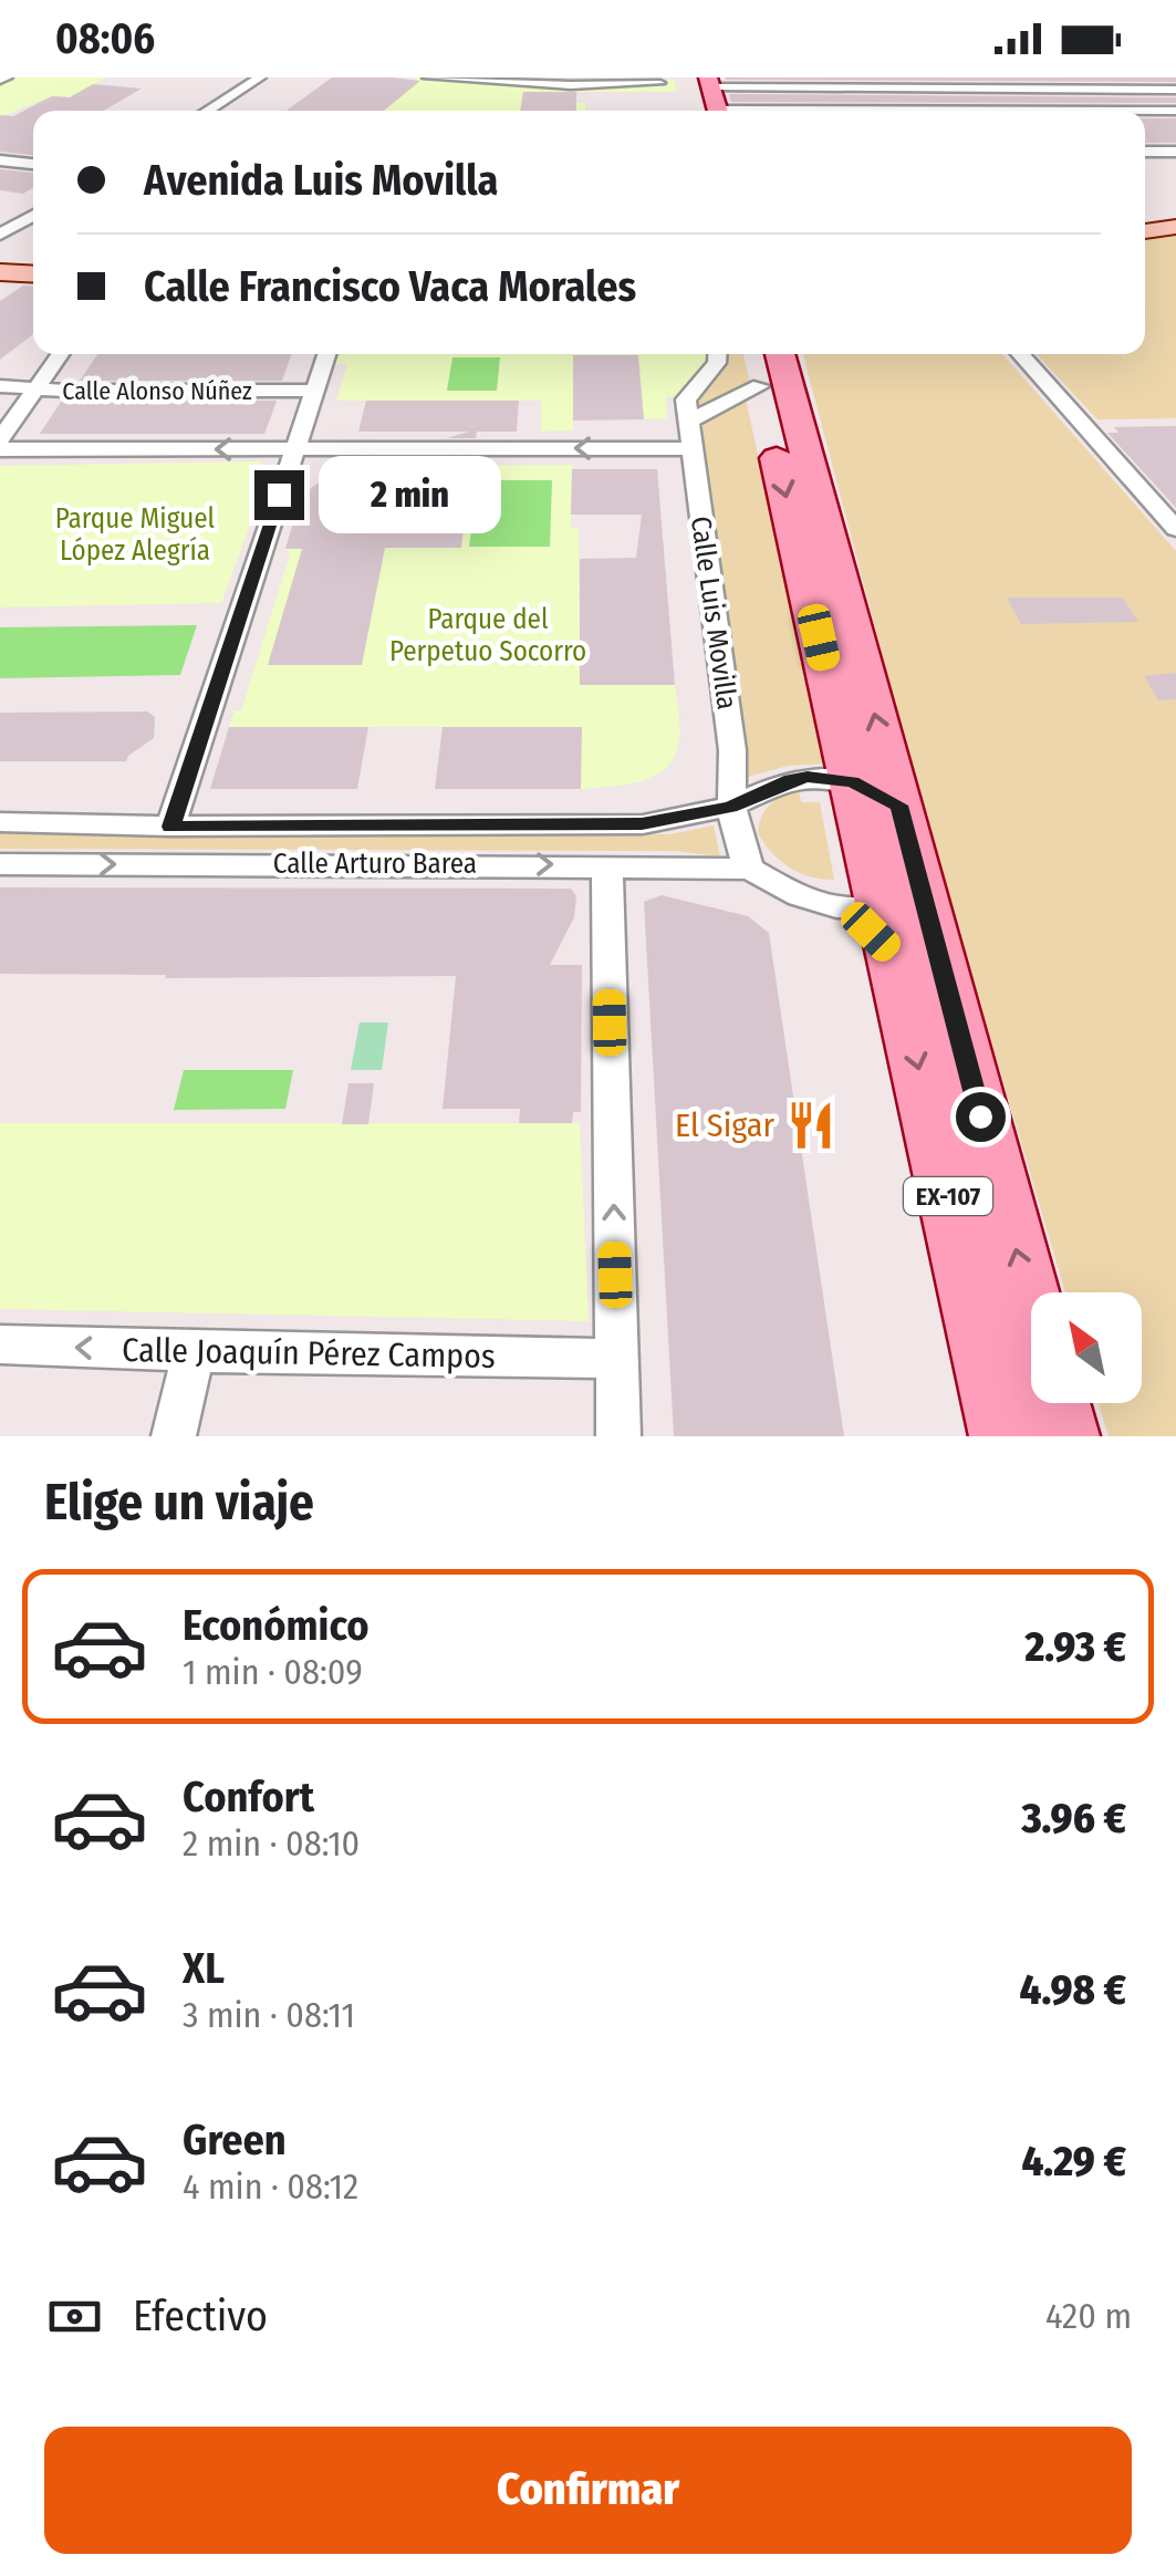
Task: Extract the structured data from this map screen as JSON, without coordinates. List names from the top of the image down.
{
  "streets": {
    "main road": ["EX-107"],
    "street": [
      "Calle Alonso Núñez",
      "Calle Luis Movilla",
      "Calle Arturo Barea",
      "Calle Joaquín Pérez Campos"
    ]
  },
  "crossings": [
    ["Calle Luis Movilla", "Calle Arturo Barea"],
    ["Calle Arturo Barea", "EX-107"]
  ],
  "parks": ["Parque Miguel López Alegría", "Parque del Perpetuo Socorro"],
  "places": {
    "restaurant": ["El Sigar"]
  },
  "north": "top left",
  "page": {
    "status": "08:06",
    "banner": ["Avenida Luis Movilla", "Calle Francisco Vaca Morales"],
    "bubble": "2 min",
    "heading": "Elige un viaje",
    "list": [
      {
        "name": "Económico",
        "note": "1 min · 08:09",
        "value": "2.93 €"
      },
      {
        "name": "Confort",
        "note": "2 min · 08:10",
        "value": "3.96 €"
      },
      {
        "name": "XL",
        "note": "3 min · 08:11",
        "value": "4.98 €"
      },
      {
        "name": "Green",
        "note": "4 min · 08:12",
        "value": "4.29 €"
      }
    ],
    "pay": ["Efectivo", "420 m"],
    "buttons": "Confirmar"
  }
}
